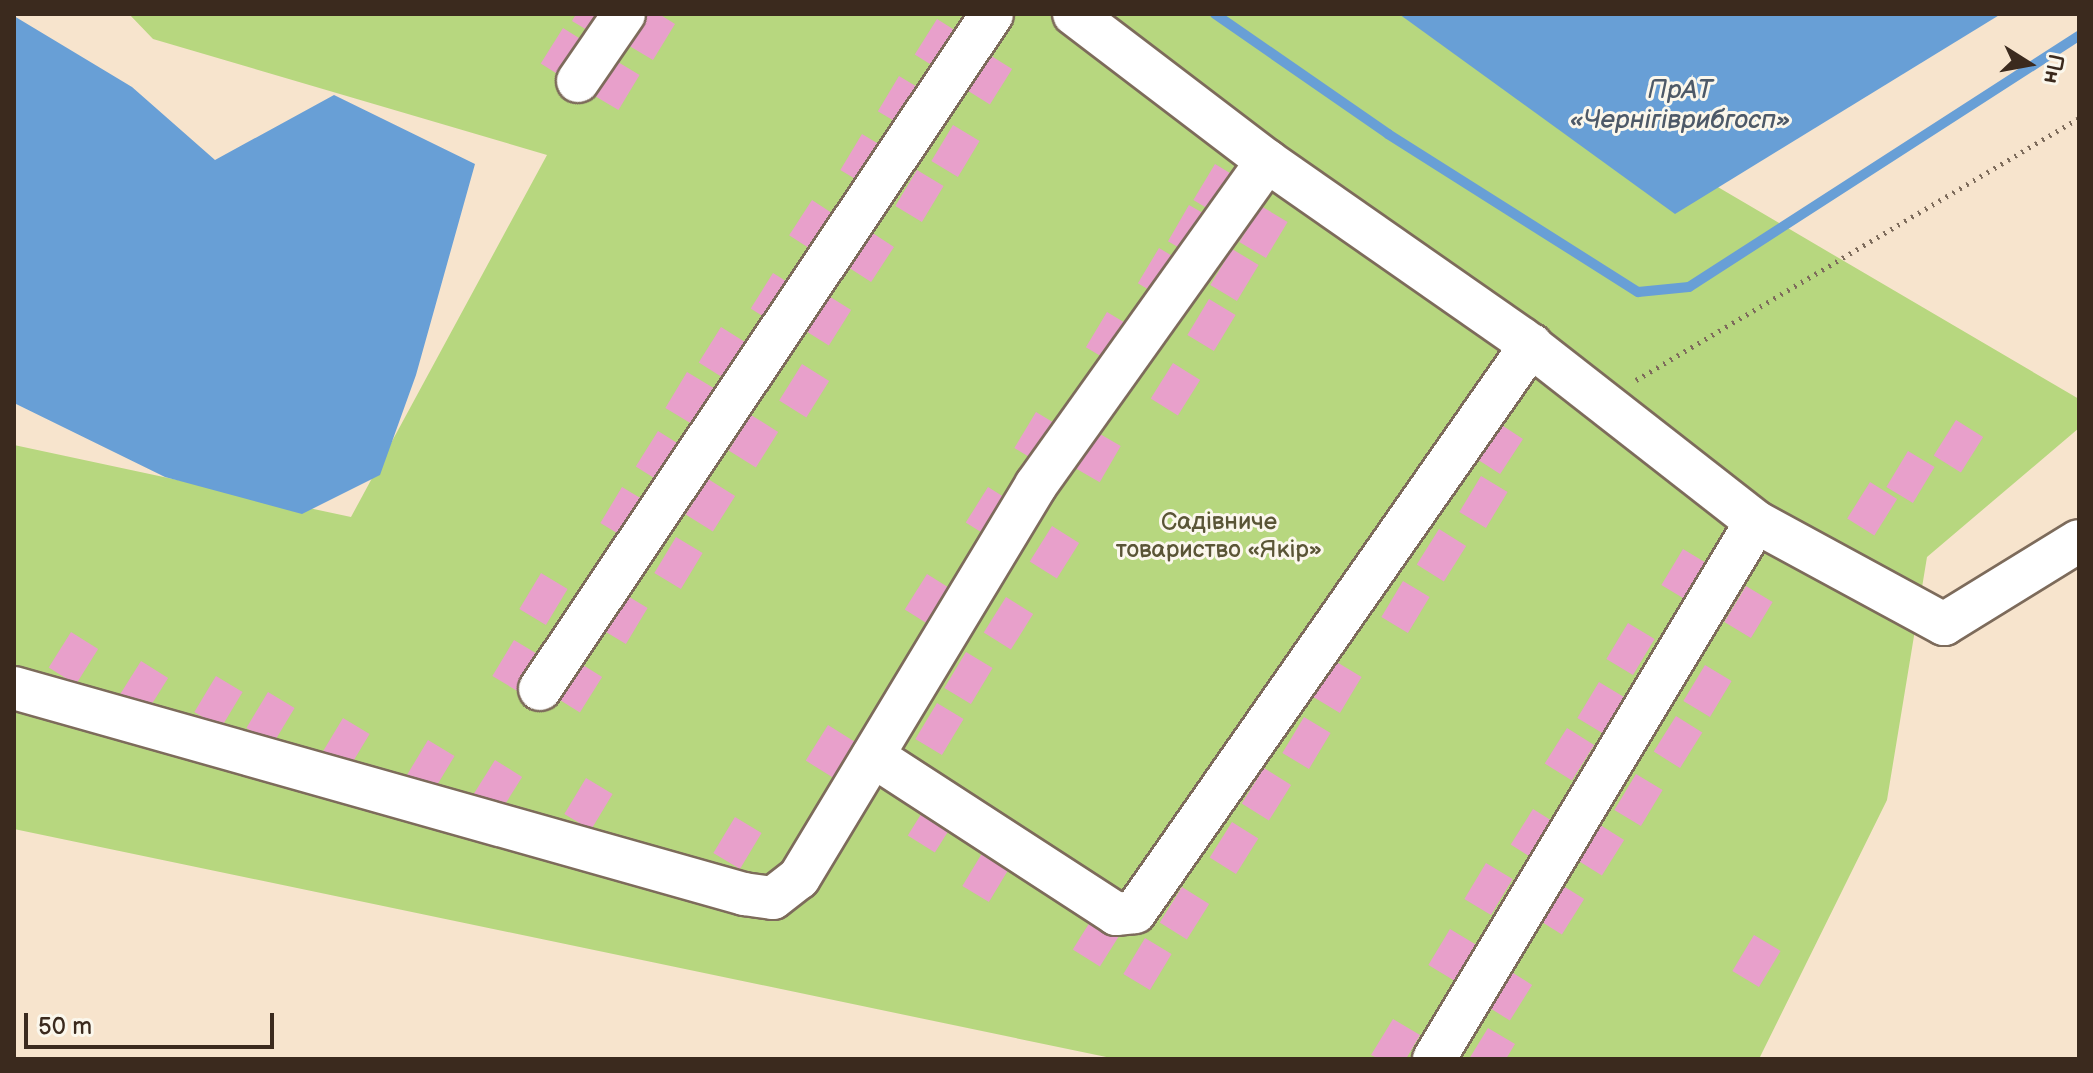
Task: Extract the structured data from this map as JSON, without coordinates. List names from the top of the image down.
{
  "water": ["ПрАТ «Чернігіврибгосп»"],
  "parks": ["Садівниче товариство «Якір»"],
  "scale_bar": "50 m",
  "north": "right"
}
